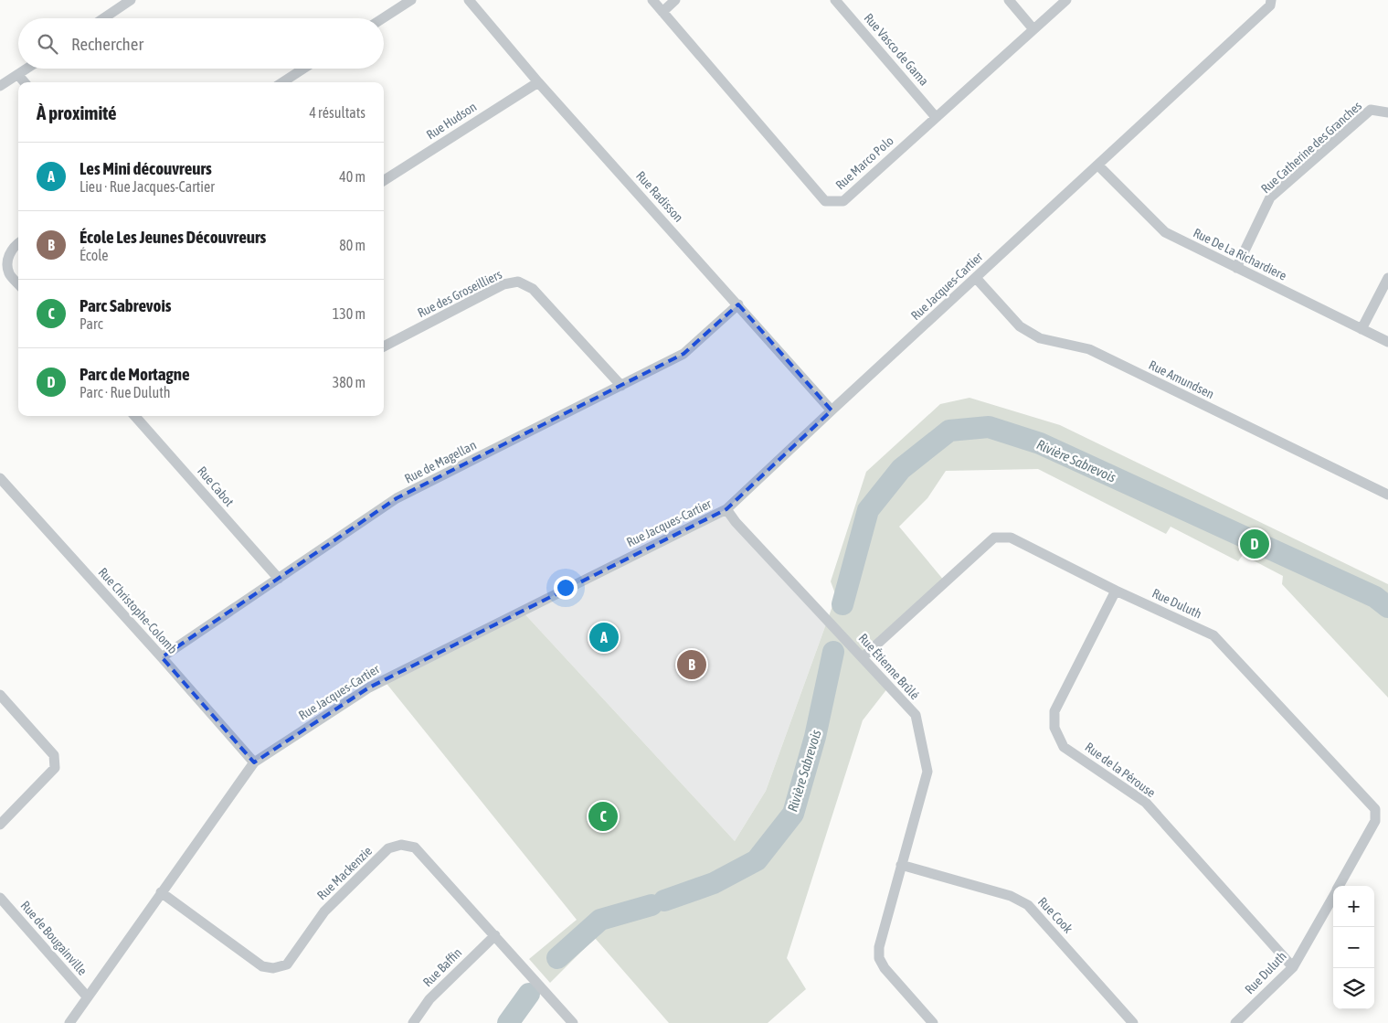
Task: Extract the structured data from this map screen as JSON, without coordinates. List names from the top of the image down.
{
  "streets": {
    "street": [
      "Rue Vasco de Gama",
      "Rue Hudson",
      "Rue Catherine des Granches",
      "Rue Marco Polo",
      "Rue Radisson",
      "Rue De La Richardiere",
      "Rue Jacques-Cartier",
      "Rue des Groseilliers",
      "Rue Amundsen",
      "Rue de Magellan",
      "Rue Cabot",
      "Rue Duluth",
      "Rue Christophe-Colomb",
      "Rue Étienne Brûlé",
      "Rue de la Pérouse",
      "Rue Mackenzie",
      "Rue Cook",
      "Rue de Bougainville",
      "Rue Baffin"
    ]
  },
  "crossings": [
    ["Rue Vasco de Gama", "Rue Marco Polo"],
    ["Rue Hudson", "Rue Radisson"],
    ["Rue Catherine des Granches", "Rue De La Richardiere"],
    ["Rue Radisson", "Rue Jacques-Cartier"],
    ["Rue Radisson", "Rue de Magellan"],
    ["Rue De La Richardiere", "Rue Jacques-Cartier"],
    ["Rue Jacques-Cartier", "Rue Amundsen"],
    ["Rue Jacques-Cartier", "Rue Christophe-Colomb"],
    ["Rue Jacques-Cartier", "Rue Étienne Brûlé"],
    ["Rue Jacques-Cartier", "Rue Mackenzie"],
    ["Rue Jacques-Cartier", "Rue de Bougainville"],
    ["Rue des Groseilliers", "Rue de Magellan"],
    ["Rue de Magellan", "Rue Cabot"],
    ["Rue de Magellan", "Rue Christophe-Colomb"],
    ["Rue Duluth", "Rue Étienne Brûlé"],
    ["Rue Duluth", "Rue de la Pérouse"],
    ["Rue Étienne Brûlé", "Rue Cook"],
    ["Rue Mackenzie", "Rue Baffin"]
  ],
  "water": ["Rivière Sabrevois"],
  "page": {
    "search": "Rechercher",
    "heading": ["À proximité", "4 résultats"],
    "list": [
      {
        "mark": "A",
        "name": "Les Mini découvreurs",
        "note": "Lieu · Rue Jacques-Cartier",
        "value": "40 m"
      },
      {
        "mark": "B",
        "name": "École Les Jeunes Découvreurs",
        "note": "École",
        "value": "80 m"
      },
      {
        "mark": "C",
        "name": "Parc Sabrevois",
        "note": "Parc",
        "value": "130 m"
      },
      {
        "mark": "D",
        "name": "Parc de Mortagne",
        "note": "Parc · Rue Duluth",
        "value": "380 m"
      }
    ],
    "pins": [
      "D",
      "A",
      "B",
      "C"
    ],
    "map_buttons": ["+", "−"]
  }
}
